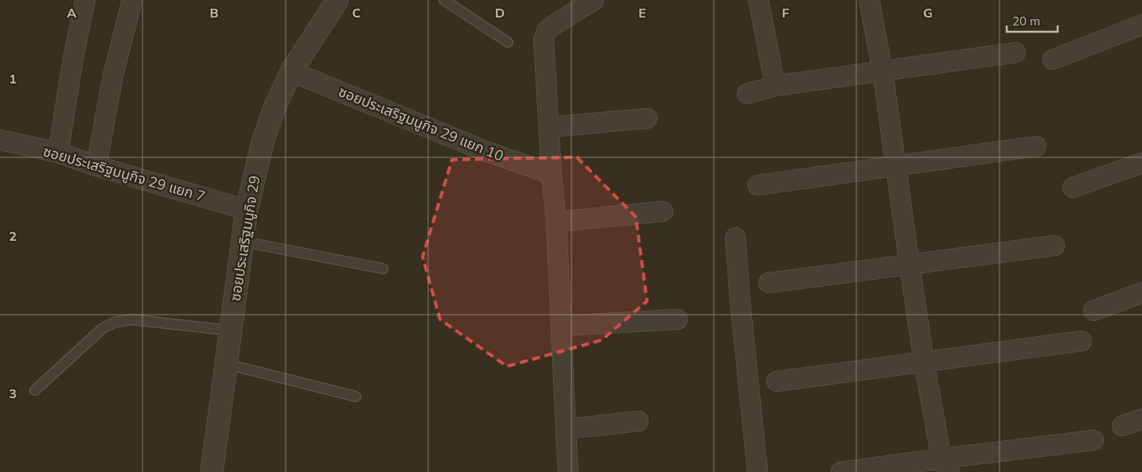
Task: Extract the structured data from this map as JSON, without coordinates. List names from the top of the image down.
{
  "streets": {
    "street": ["ซอยประเสริฐมนูกิจ 29 แยก 10", "ซอยประเสริฐมนูกิจ 29 แยก 7", "ซอยประเสริฐมนูกิจ 29"]
  },
  "crossings": [
    ["ซอยประเสริฐมนูกิจ 29 แยก 10", "ซอยประเสริฐมนูกิจ 29"],
    ["ซอยประเสริฐมนูกิจ 29 แยก 7", "ซอยประเสริฐมนูกิจ 29"]
  ],
  "scale_bar": "20 m",
  "grid": {
    "columns": [
      "A",
      "B",
      "C",
      "D",
      "E",
      "F",
      "G"
    ],
    "rows": ["1", "2", "3"]
  }
}
